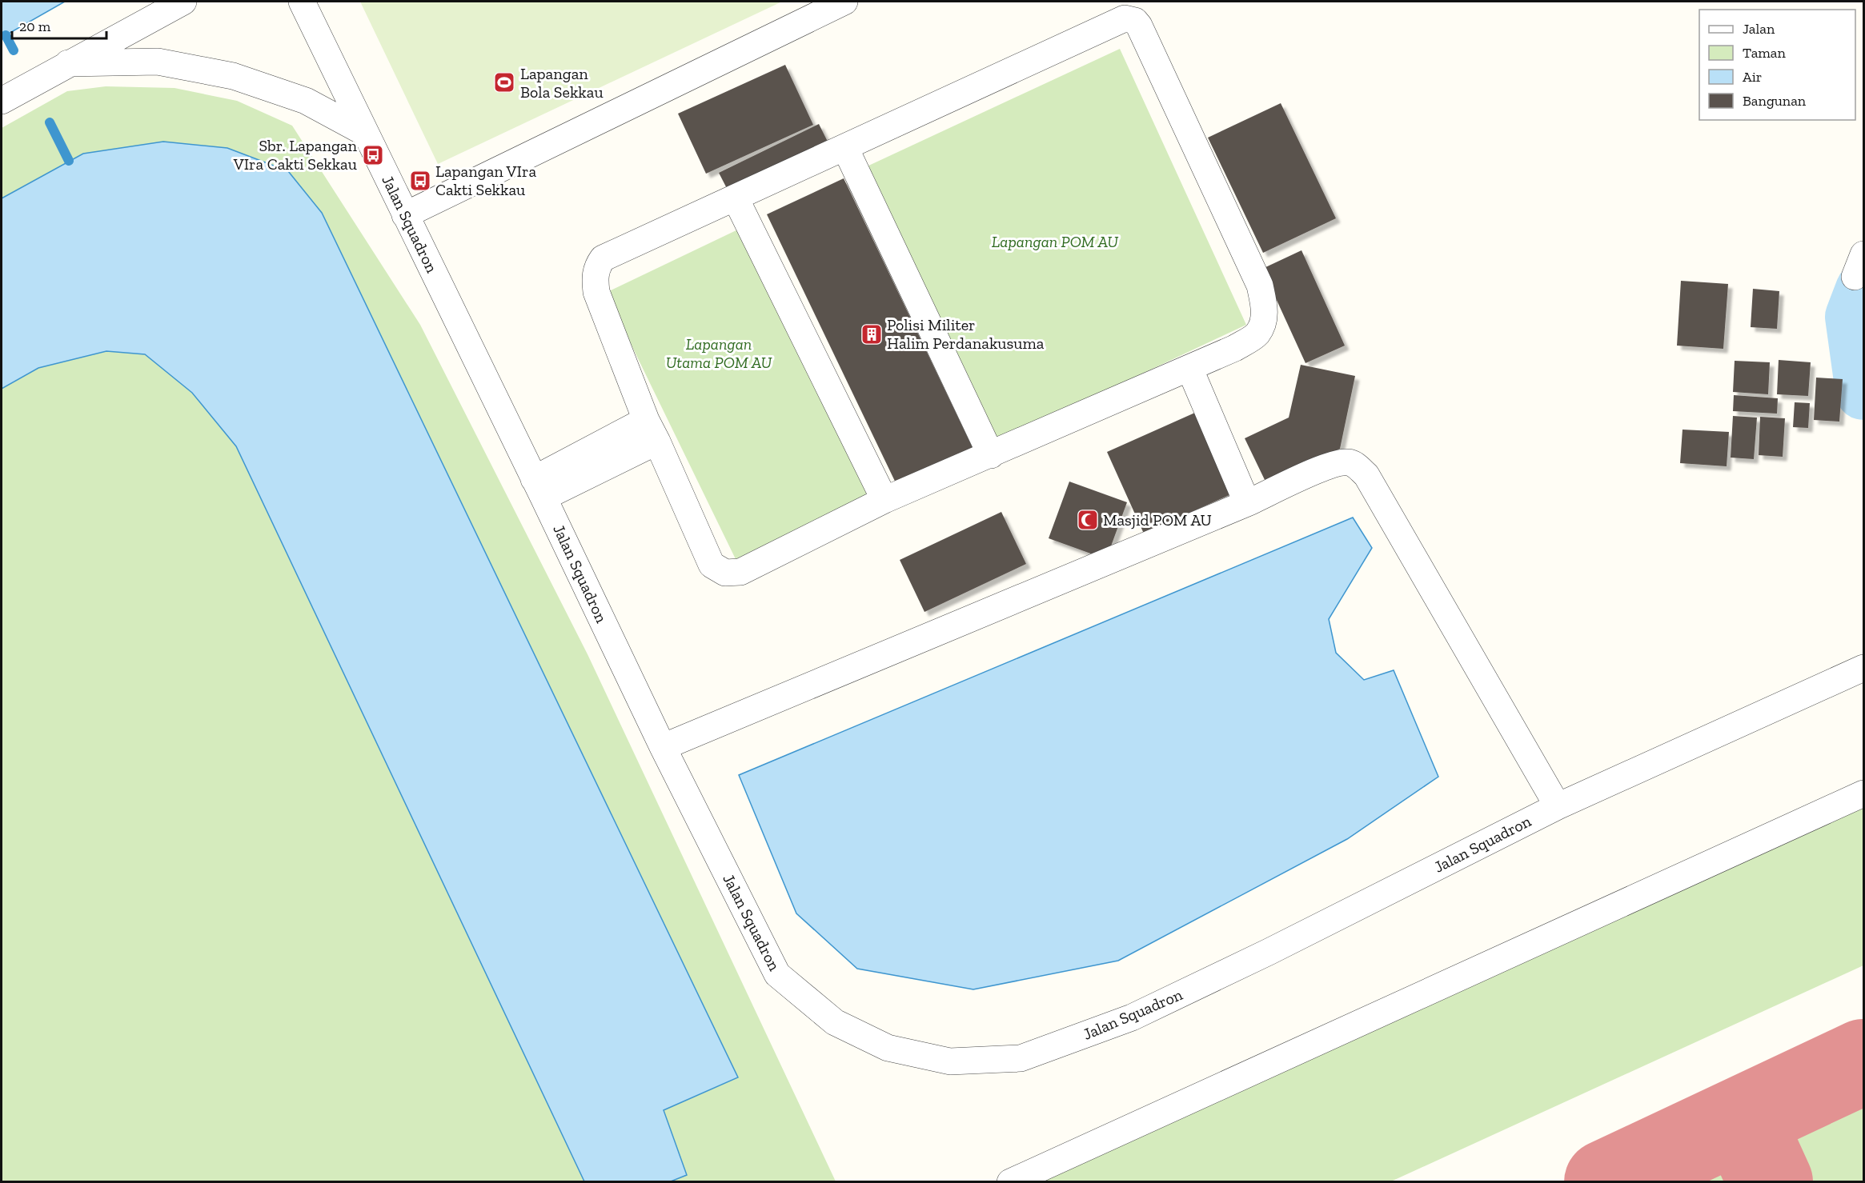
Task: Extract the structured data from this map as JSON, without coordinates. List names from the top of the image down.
{
  "streets": {
    "lane": ["Jalan Squadron"]
  },
  "parks": ["Lapangan POM AU", "Lapangan Utama POM AU"],
  "places": {
    "sports": ["Lapangan Bola Sekkau"],
    "bus stop": ["Sbr. Lapangan VIra Cakti Sekkau", "Lapangan VIra Cakti Sekkau"],
    "building": ["Polisi Militer Halim Perdanakusuma"],
    "mosque": ["Masjid POM AU"]
  },
  "legend": [
    "Jalan",
    "Taman",
    "Air",
    "Bangunan"
  ],
  "scale_bar": "20 m"
}
